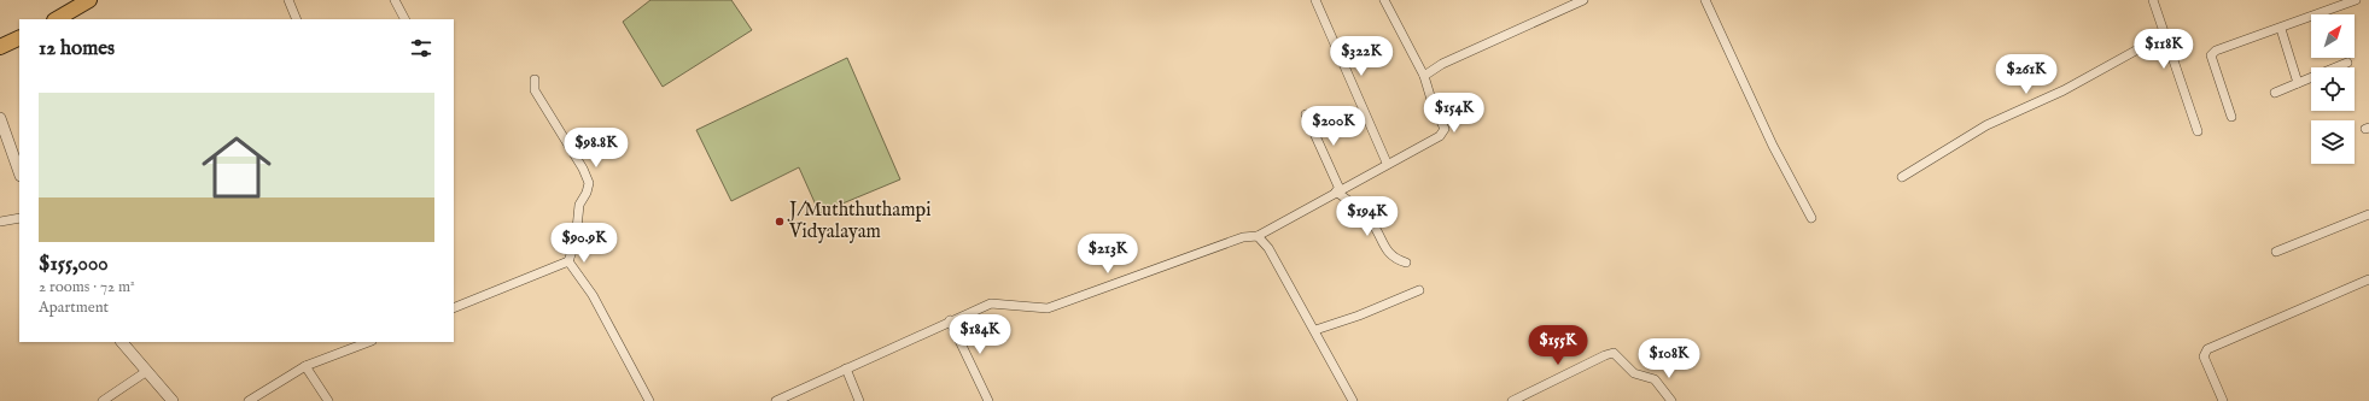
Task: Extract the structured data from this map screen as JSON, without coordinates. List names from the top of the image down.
{
  "places": ["J/Muththuthampi Vidyalayam"],
  "north": "top right",
  "page": {
    "heading": "12 homes",
    "price": [
      "$118K",
      "$322K",
      "$261K",
      "$154K",
      "$200K",
      "$98.8K",
      "$194K",
      "$90.9K",
      "$213K",
      "$184K",
      "$155K",
      "$108K"
    ],
    "list": [
      {
        "name": "$155,000",
        "note": "2 rooms · 72 m² · Apartment"
      }
    ]
  }
}
